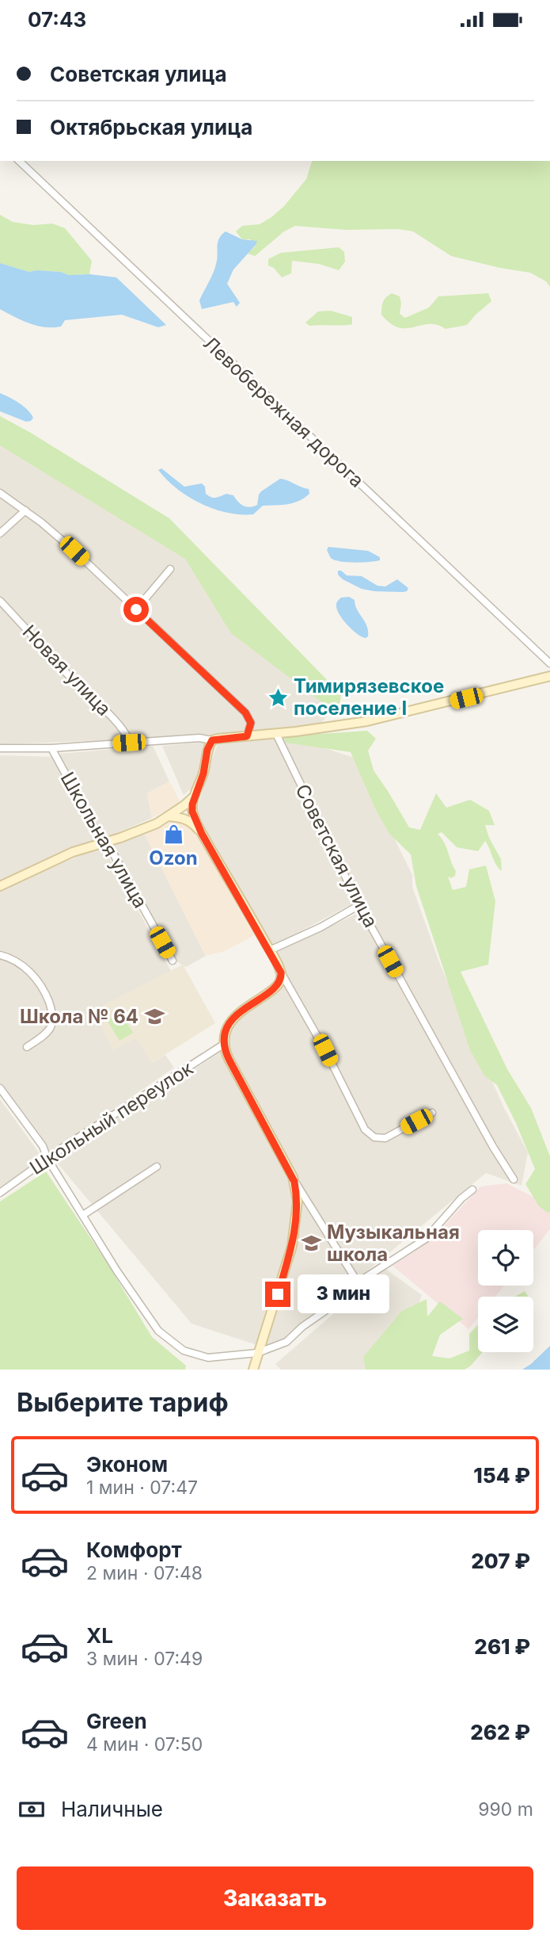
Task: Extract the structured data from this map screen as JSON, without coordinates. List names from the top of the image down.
{
  "streets": {
    "street": [
      "Левобережная дорога",
      "Новая улица",
      "Школьная улица",
      "Советская улица",
      "Школьный переулок"
    ]
  },
  "places": {
    "place": ["Тимирязевское поселение I"],
    "shop": ["Ozon"],
    "school or university": ["Школа № 64", "Музыкальная школа"]
  },
  "page": {
    "status": "07:43",
    "banner": ["Советская улица", "Октябрьская улица"],
    "bubble": "3 мин",
    "heading": "Выберите тариф",
    "list": [
      {
        "name": "Эконом",
        "note": "1 мин · 07:47",
        "value": "154 ₽"
      },
      {
        "name": "Комфорт",
        "note": "2 мин · 07:48",
        "value": "207 ₽"
      },
      {
        "name": "XL",
        "note": "3 мин · 07:49",
        "value": "261 ₽"
      },
      {
        "name": "Green",
        "note": "4 мин · 07:50",
        "value": "262 ₽"
      }
    ],
    "pay": ["Наличные", "990 m"],
    "buttons": "Заказать"
  }
}
